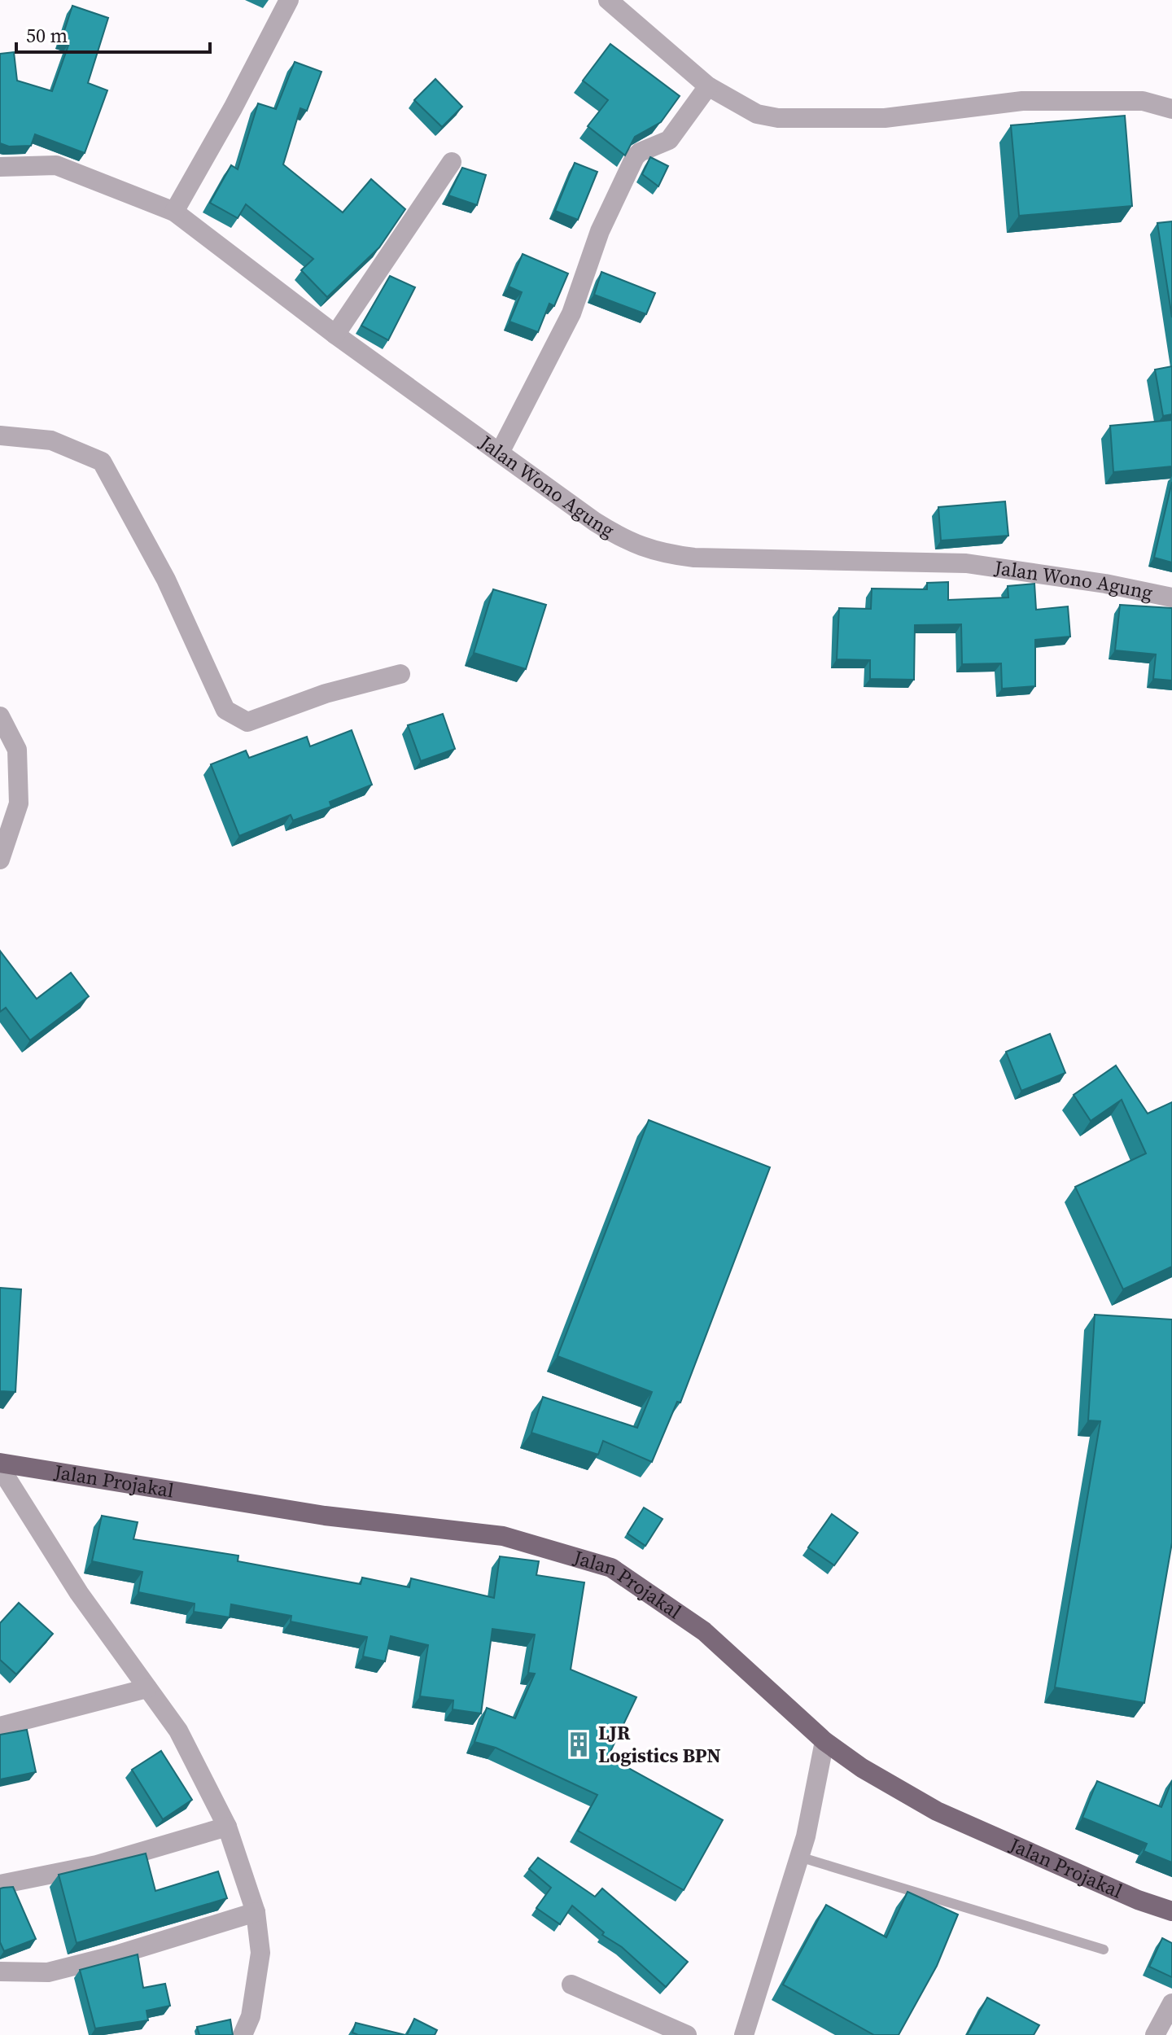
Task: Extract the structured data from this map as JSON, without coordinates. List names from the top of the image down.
{
  "streets": {
    "main road": ["Jalan Projakal"],
    "street": ["Jalan Wono Agung"]
  },
  "places": {
    "building": ["LJR Logistics BPN"]
  },
  "scale_bar": "50 m"
}
